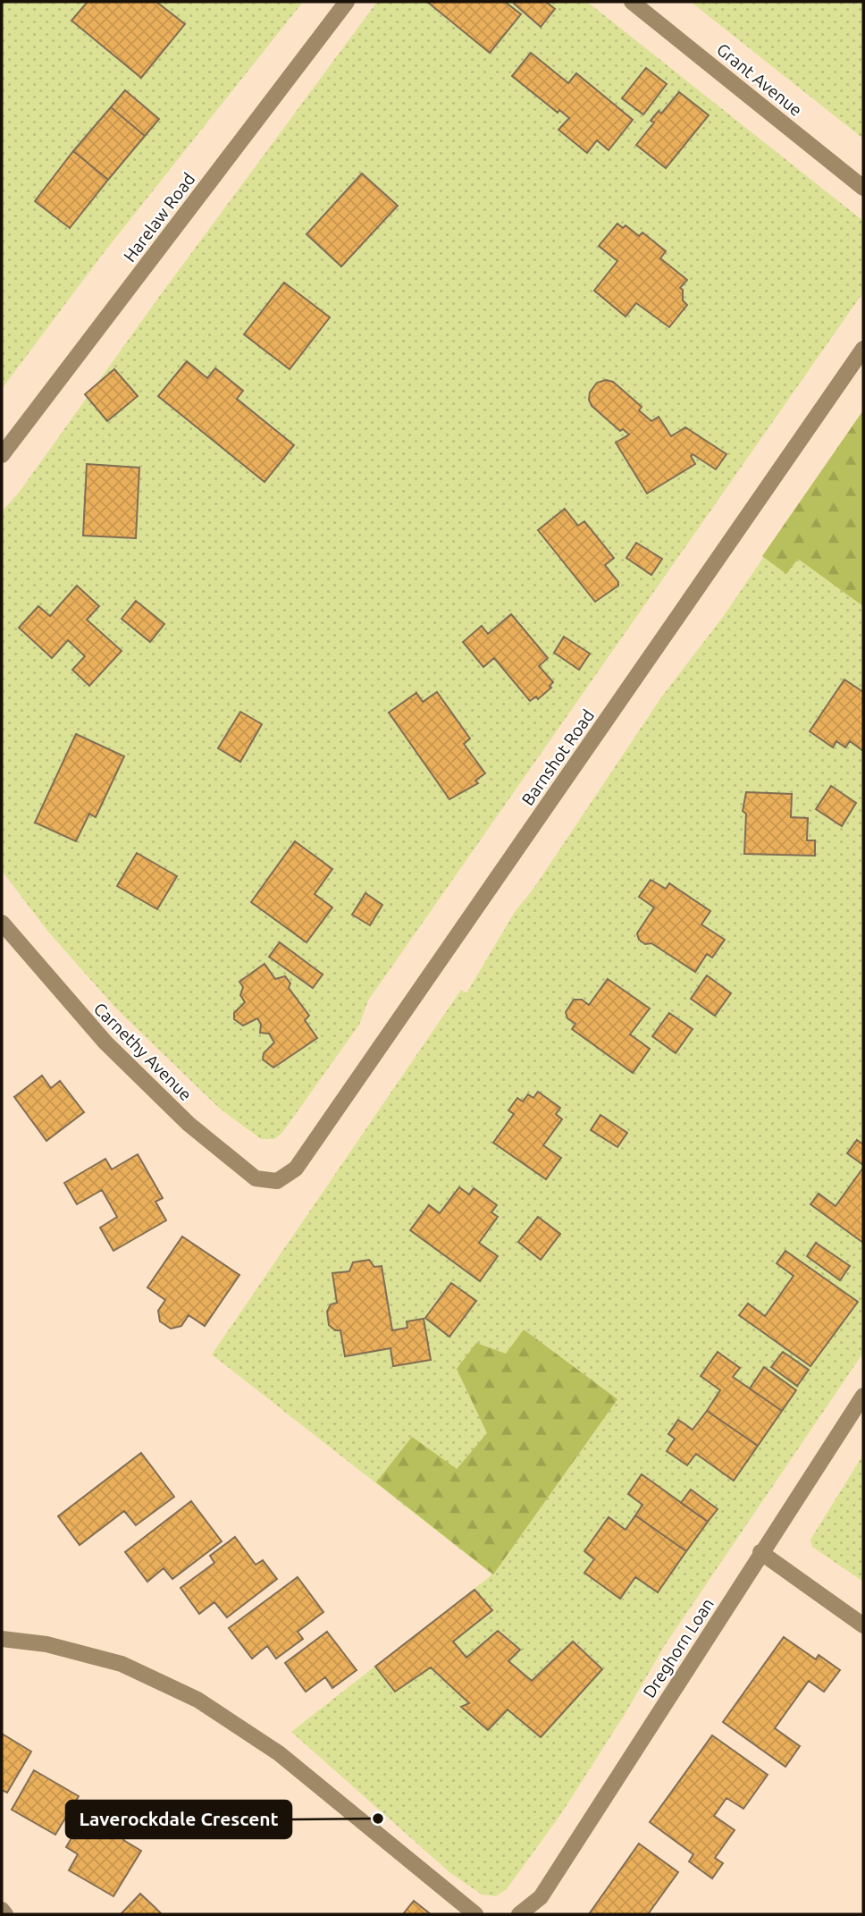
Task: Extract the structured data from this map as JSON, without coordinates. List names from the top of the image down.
{
  "streets": {
    "street": [
      "Grant Avenue",
      "Harelaw Road",
      "Barnshot Road",
      "Carnethy Avenue",
      "Dreghorn Loan"
    ]
  },
  "crossings": [
    ["Barnshot Road", "Carnethy Avenue"]
  ],
  "places": ["Laverockdale Crescent"]
}
